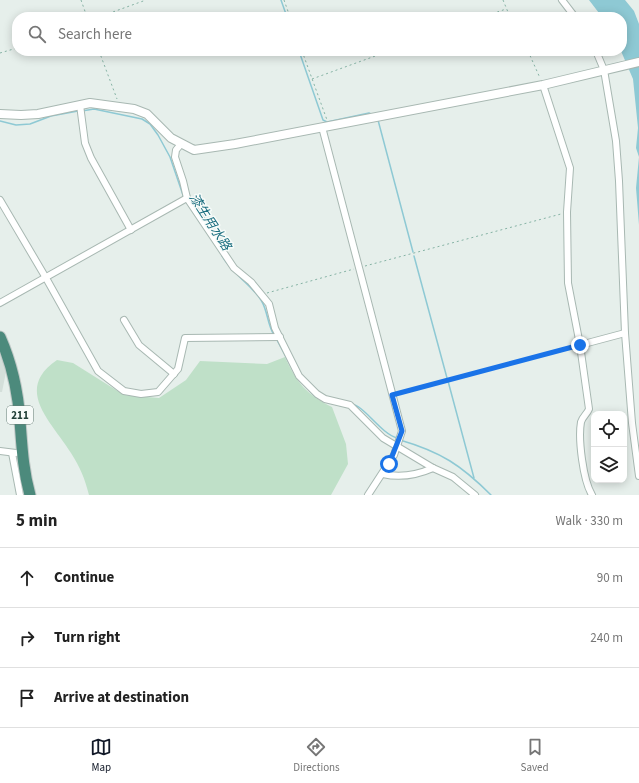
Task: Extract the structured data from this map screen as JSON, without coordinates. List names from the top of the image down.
{
  "streets": {
    "highway": ["211"]
  },
  "water": ["漆生用水路"],
  "page": {
    "search": "Search here",
    "heading": ["5 min", "Walk · 330 m"],
    "list": [
      ["Continue", "90 m"],
      ["Turn right", "240 m"],
      "Arrive at destination"
    ],
    "nav": ["Map", "Directions", "Saved"]
  }
}
